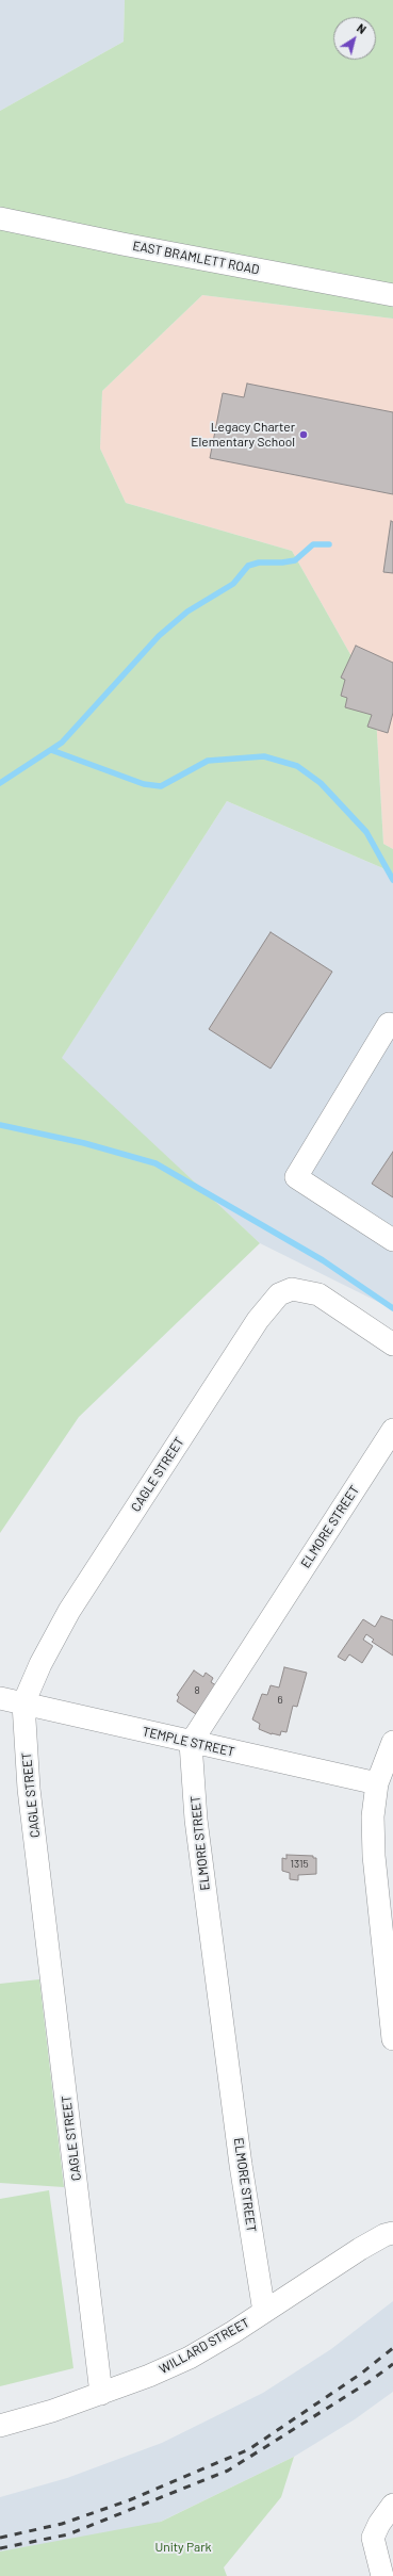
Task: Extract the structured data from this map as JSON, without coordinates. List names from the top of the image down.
{
  "streets": {
    "street": [
      "EAST BRAMLETT ROAD",
      "CAGLE STREET",
      "ELMORE STREET",
      "TEMPLE STREET",
      "WILLARD STREET"
    ]
  },
  "crossings": [
    ["CAGLE STREET", "TEMPLE STREET"],
    ["CAGLE STREET", "WILLARD STREET"],
    ["ELMORE STREET", "TEMPLE STREET"],
    ["ELMORE STREET", "WILLARD STREET"]
  ],
  "parks": ["Unity Park"],
  "places": ["Legacy Charter Elementary School"],
  "house_numbers": ["8", "6", "1315"],
  "north": "top right"
}
